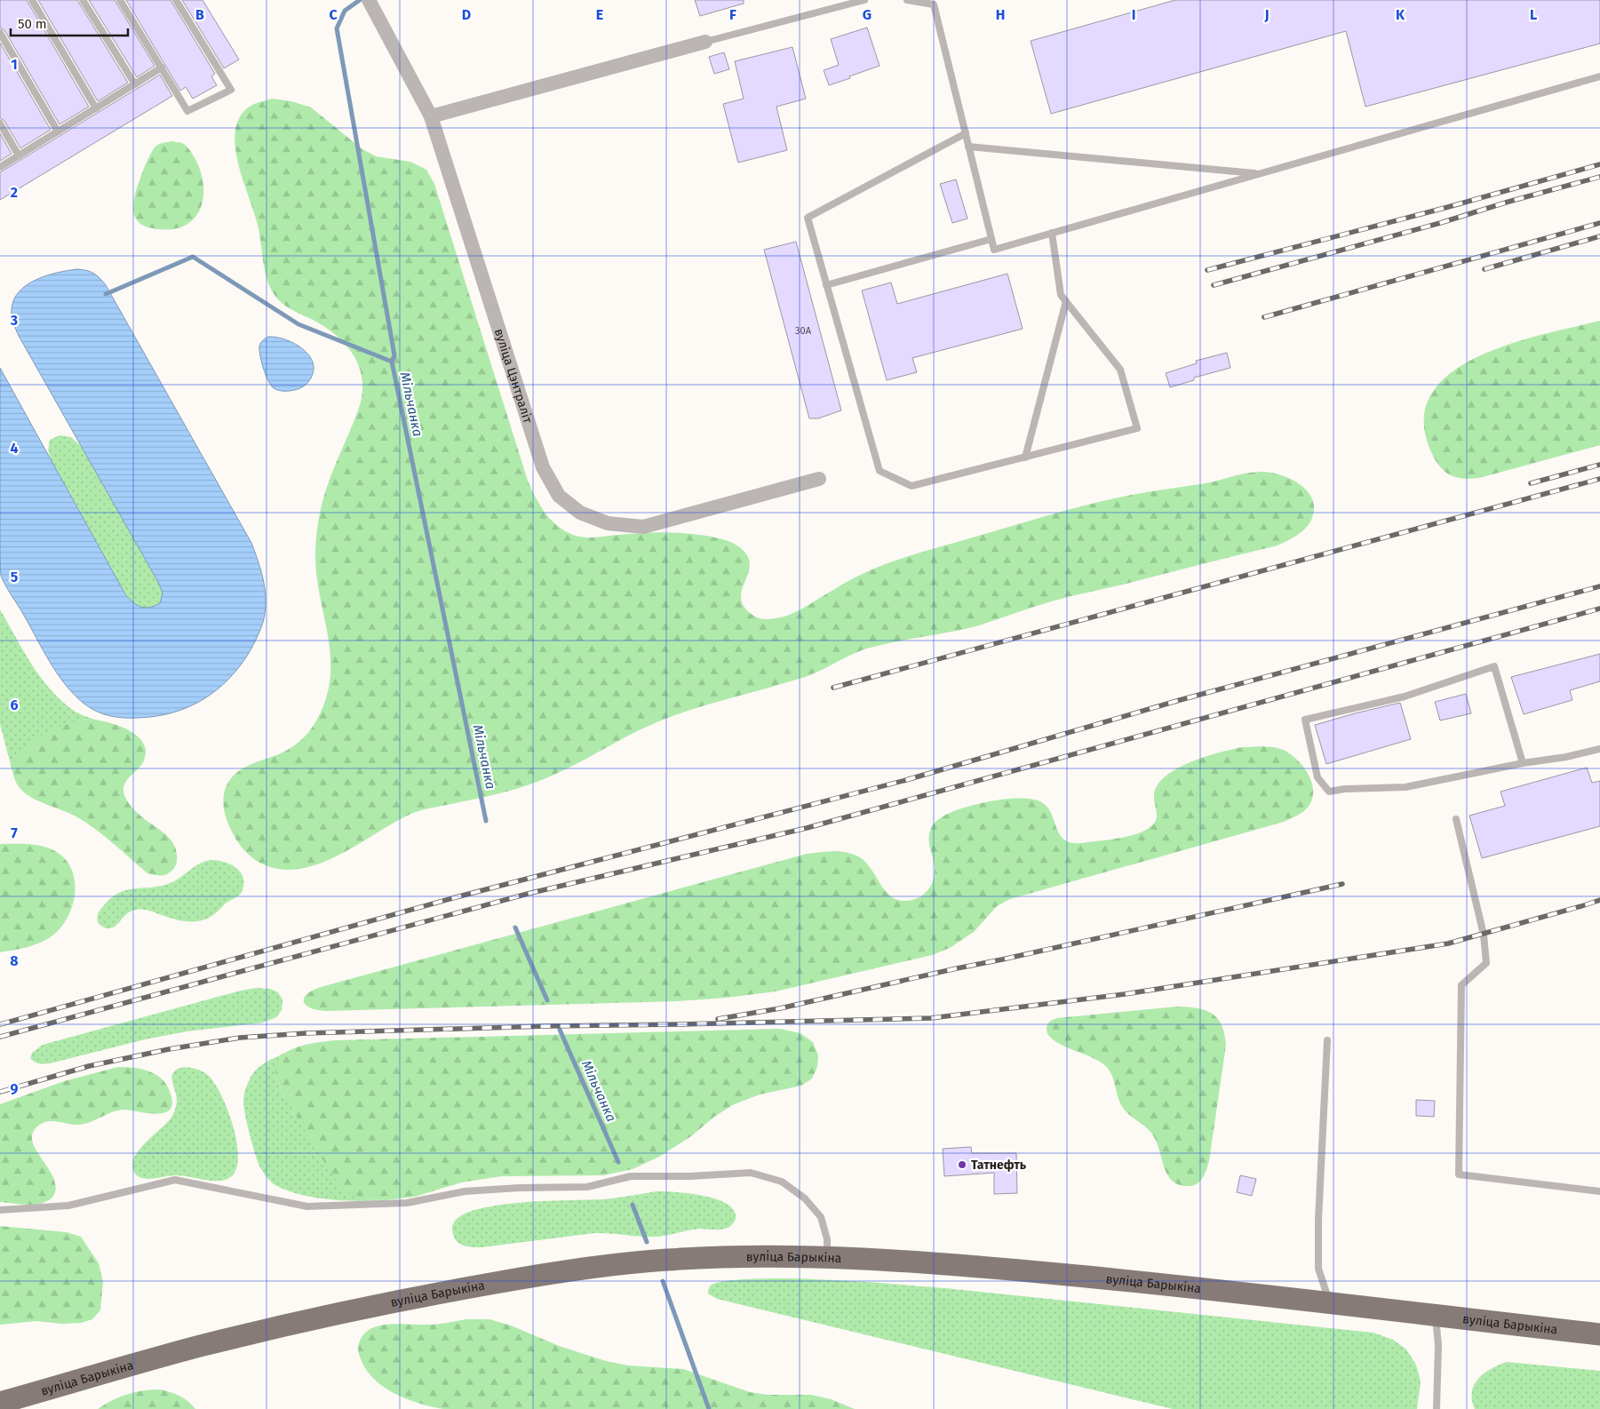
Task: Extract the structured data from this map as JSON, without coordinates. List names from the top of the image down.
{
  "streets": {
    "main road": ["вуліца Барыкіна"],
    "street": ["вуліца Цэнтраліт"]
  },
  "water": ["Мільчанка"],
  "places": ["Татнефть"],
  "house_numbers": ["30А"],
  "scale_bar": "50 m",
  "grid": {
    "columns": [
      "B",
      "C",
      "D",
      "E",
      "F",
      "G",
      "H",
      "I",
      "J",
      "K",
      "L"
    ],
    "rows": [
      "1",
      "2",
      "3",
      "4",
      "5",
      "6",
      "7",
      "8",
      "9"
    ]
  }
}
